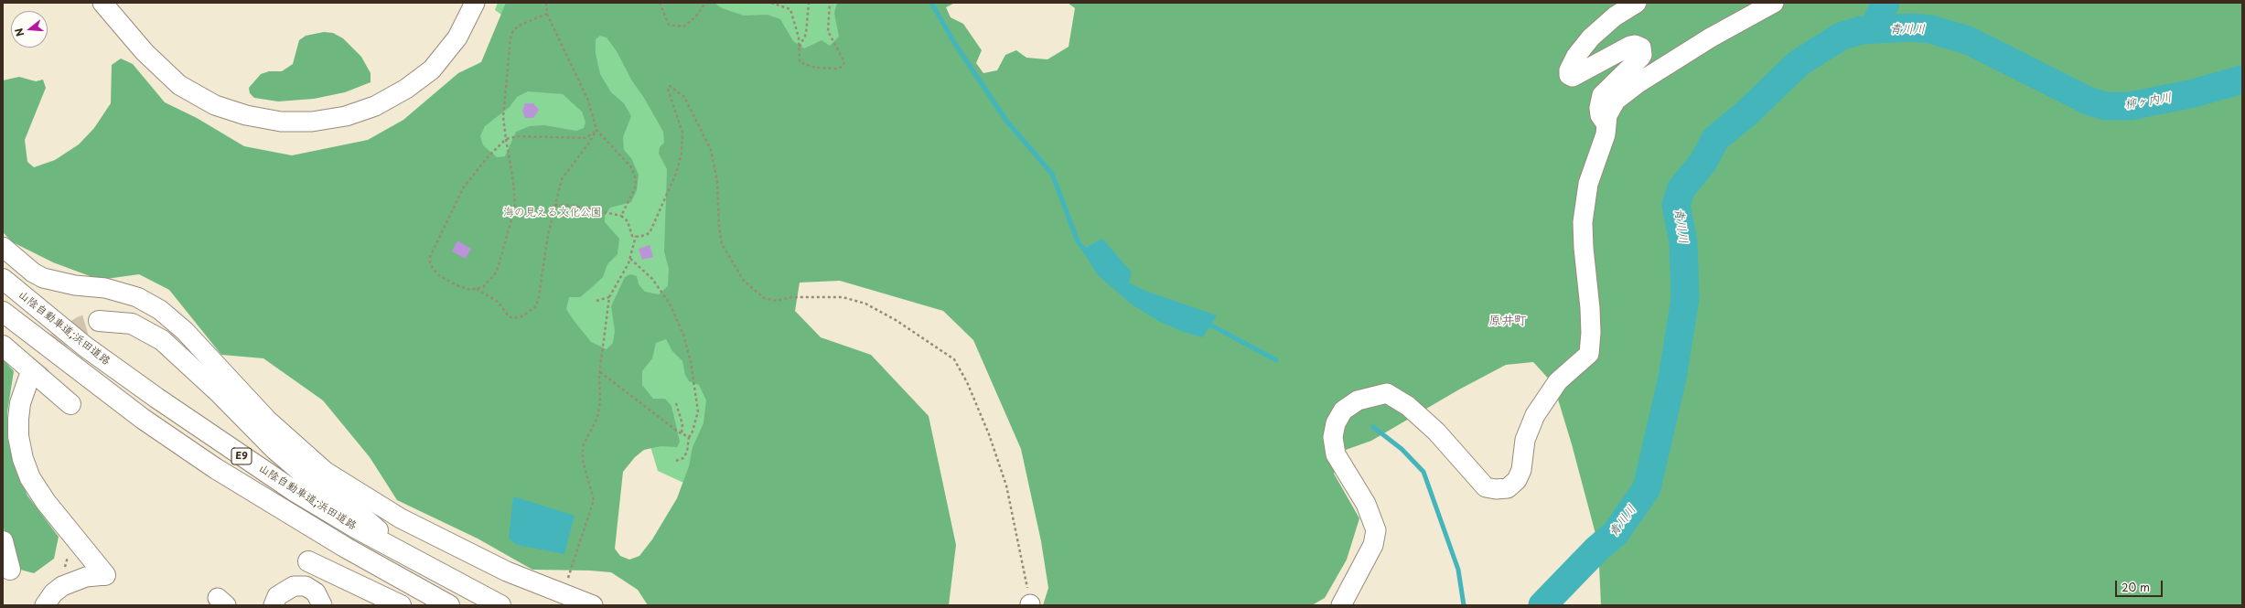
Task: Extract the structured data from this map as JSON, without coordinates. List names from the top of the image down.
{
  "streets": {
    "highway": ["山陰自動車道;浜田道路", "E9"]
  },
  "districts": ["原井町"],
  "water": ["青川川", "柳ヶ内川"],
  "parks": ["海の見える文化公園"],
  "scale_bar": "20 m",
  "north": "left"
}
